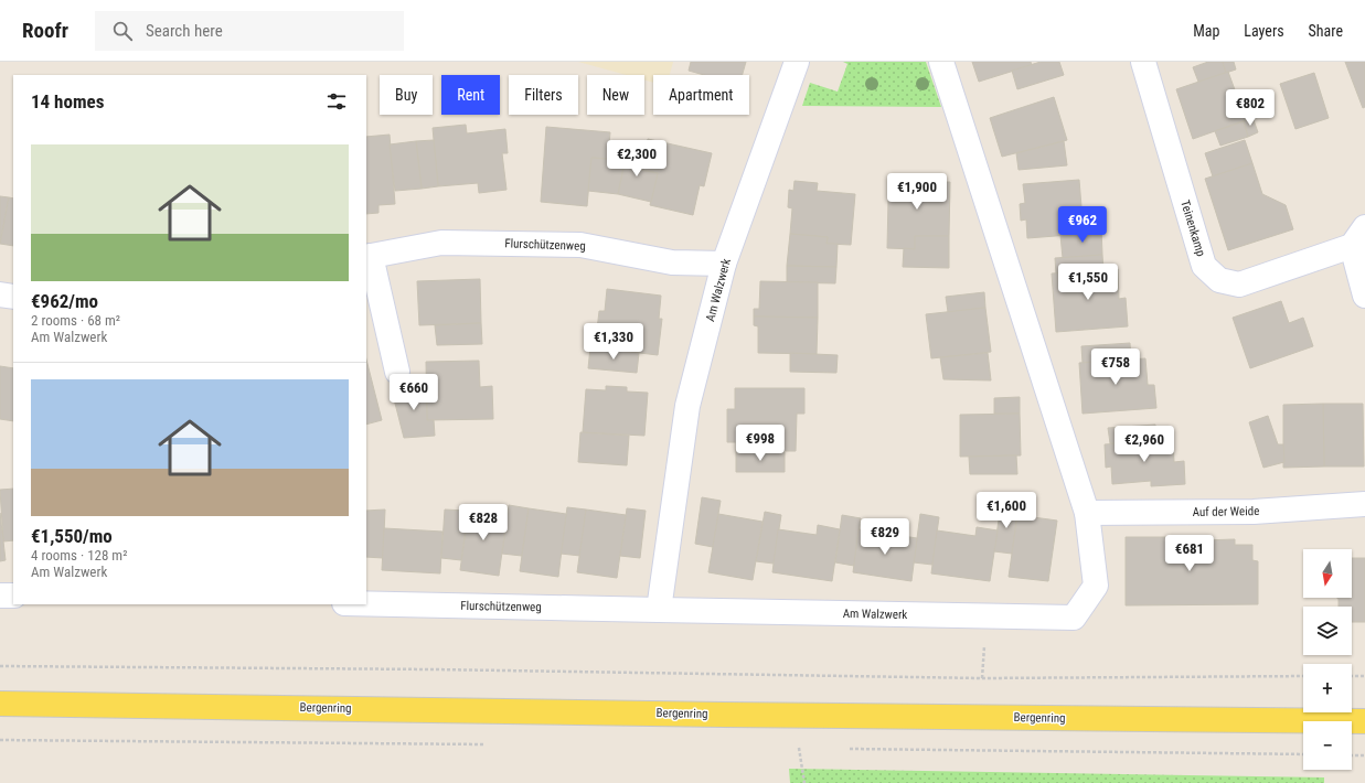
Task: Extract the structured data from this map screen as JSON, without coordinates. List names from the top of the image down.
{
  "streets": {
    "main road": ["Bergenring"],
    "street": [
      "Teinenkamp",
      "Flurschützenweg",
      "Am Walzwerk",
      "Auf der Weide"
    ]
  },
  "crossings": [
    ["Flurschützenweg", "Am Walzwerk"],
    ["Am Walzwerk", "Auf der Weide"]
  ],
  "north": "bottom",
  "page": {
    "header": "Roofr",
    "search": "Search here",
    "nav": ["Map", "Layers", "Share"],
    "chip": [
      "Buy",
      "Rent",
      "Filters",
      "New",
      "Apartment"
    ],
    "heading": "14 homes",
    "price": [
      "€802",
      "€2,300",
      "€1,900",
      "€962",
      "€1,550",
      "€1,330",
      "€758",
      "€660",
      "€998",
      "€2,960",
      "€1,600",
      "€828",
      "€829",
      "€681"
    ],
    "list": [
      {
        "name": "€962/mo",
        "note": "2 rooms · 68 m² · Am Walzwerk"
      },
      {
        "name": "€1,550/mo",
        "note": "4 rooms · 128 m² · Am Walzwerk"
      }
    ],
    "map_buttons": ["+", "−"]
  }
}
